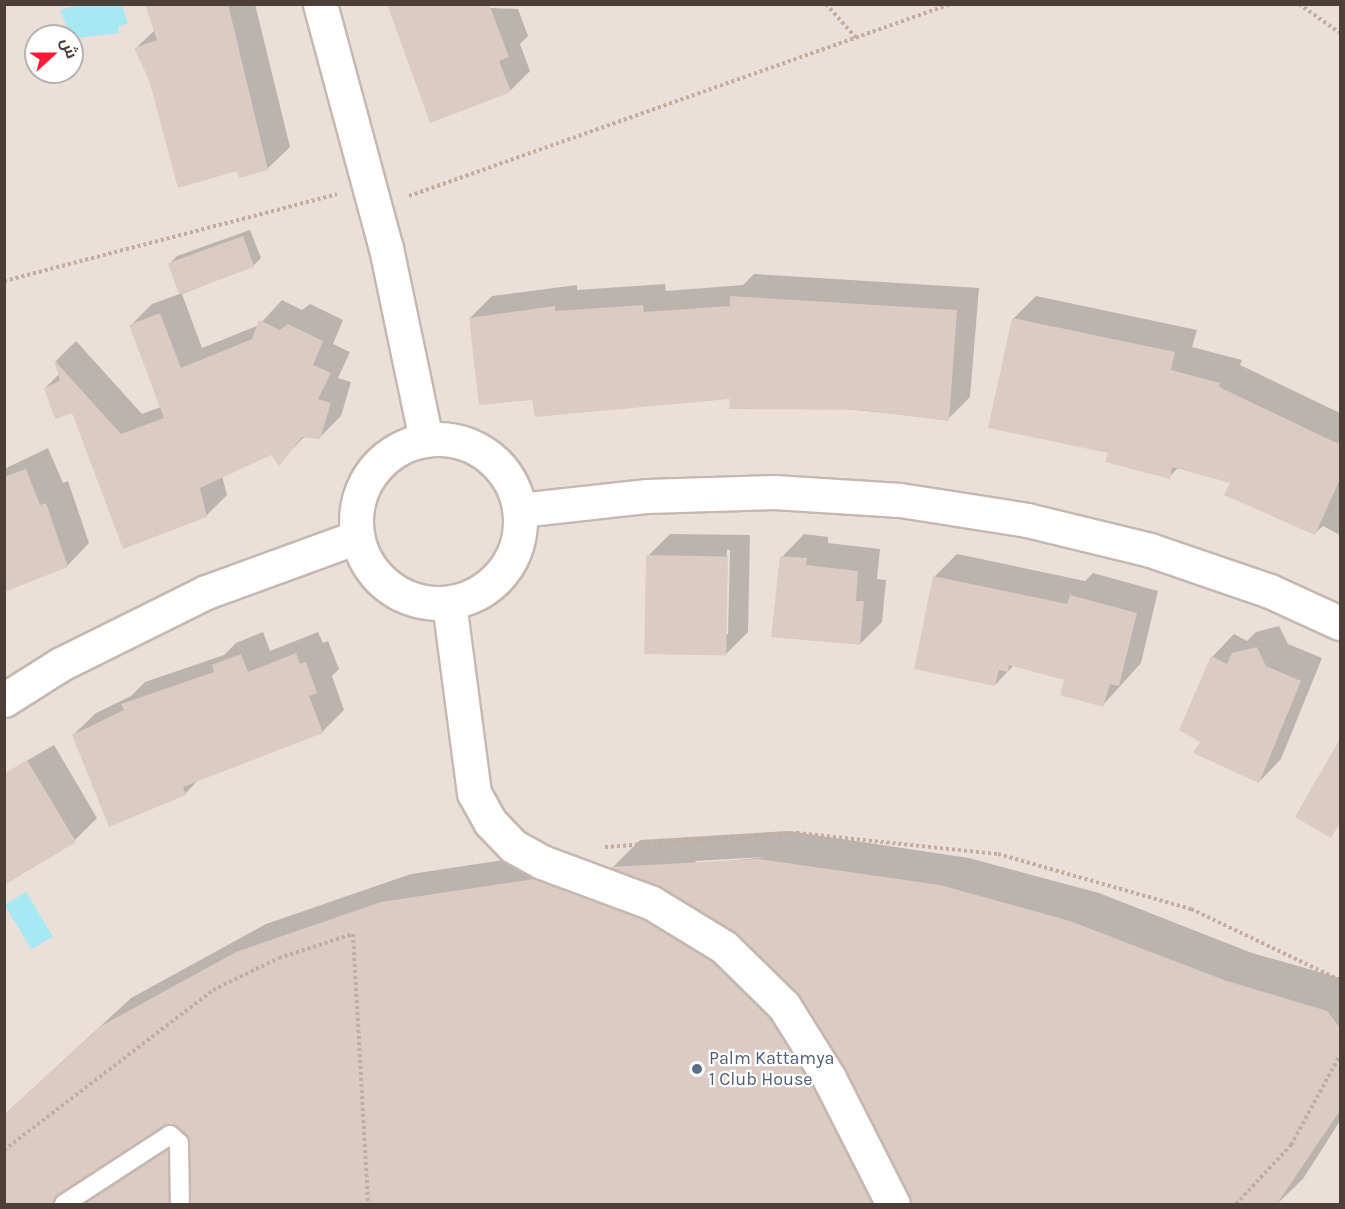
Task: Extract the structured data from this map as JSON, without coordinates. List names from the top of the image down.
{
  "places": ["Palm Kattamya 1 Club House"],
  "north": "right"
}
